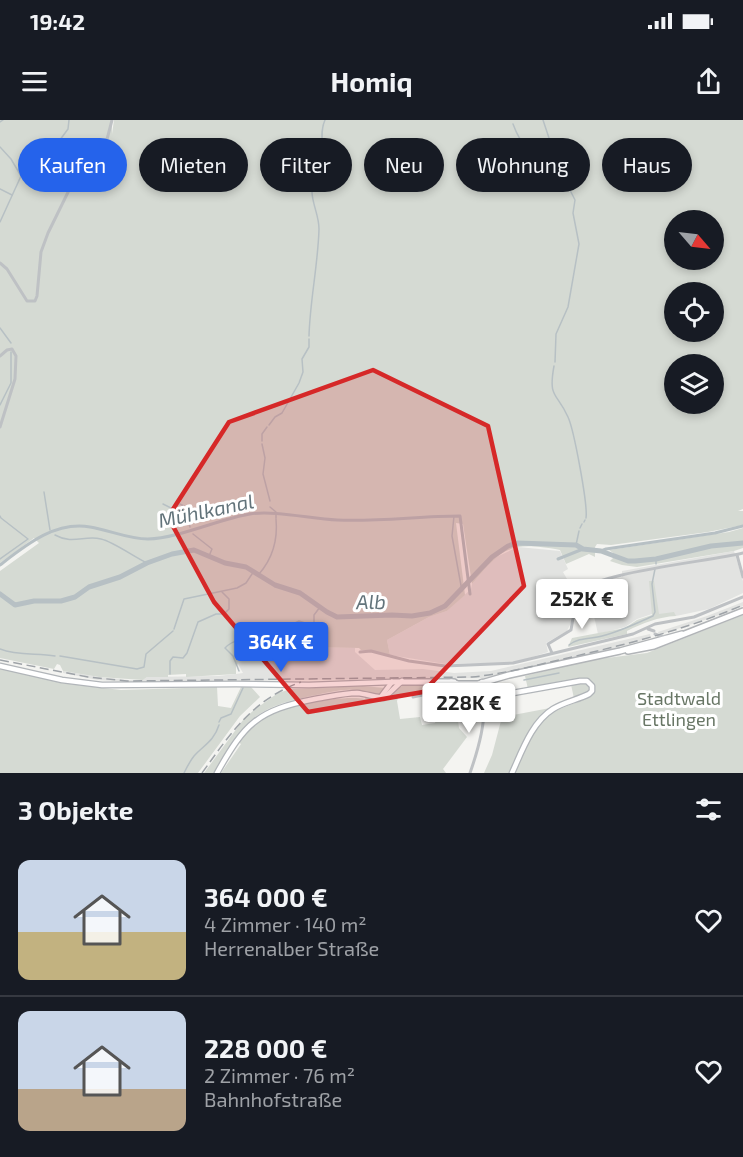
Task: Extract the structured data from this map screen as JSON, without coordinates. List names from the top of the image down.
{
  "water": ["Mühlkanal", "Alb"],
  "parks": ["Stadtwald Ettlingen"],
  "north": "bottom right",
  "page": {
    "status": "19:42",
    "header": "Homiq",
    "chip": [
      "Kaufen",
      "Mieten",
      "Filter",
      "Neu",
      "Wohnung",
      "Haus"
    ],
    "price": ["252K €", "364K €", "228K €"],
    "heading": "3 Objekte",
    "list": [
      {
        "name": "364 000 €",
        "note": "4 Zimmer · 140 m² · Herrenalber Straße"
      },
      {
        "name": "228 000 €",
        "note": "2 Zimmer · 76 m² · Bahnhofstraße"
      }
    ]
  }
}
